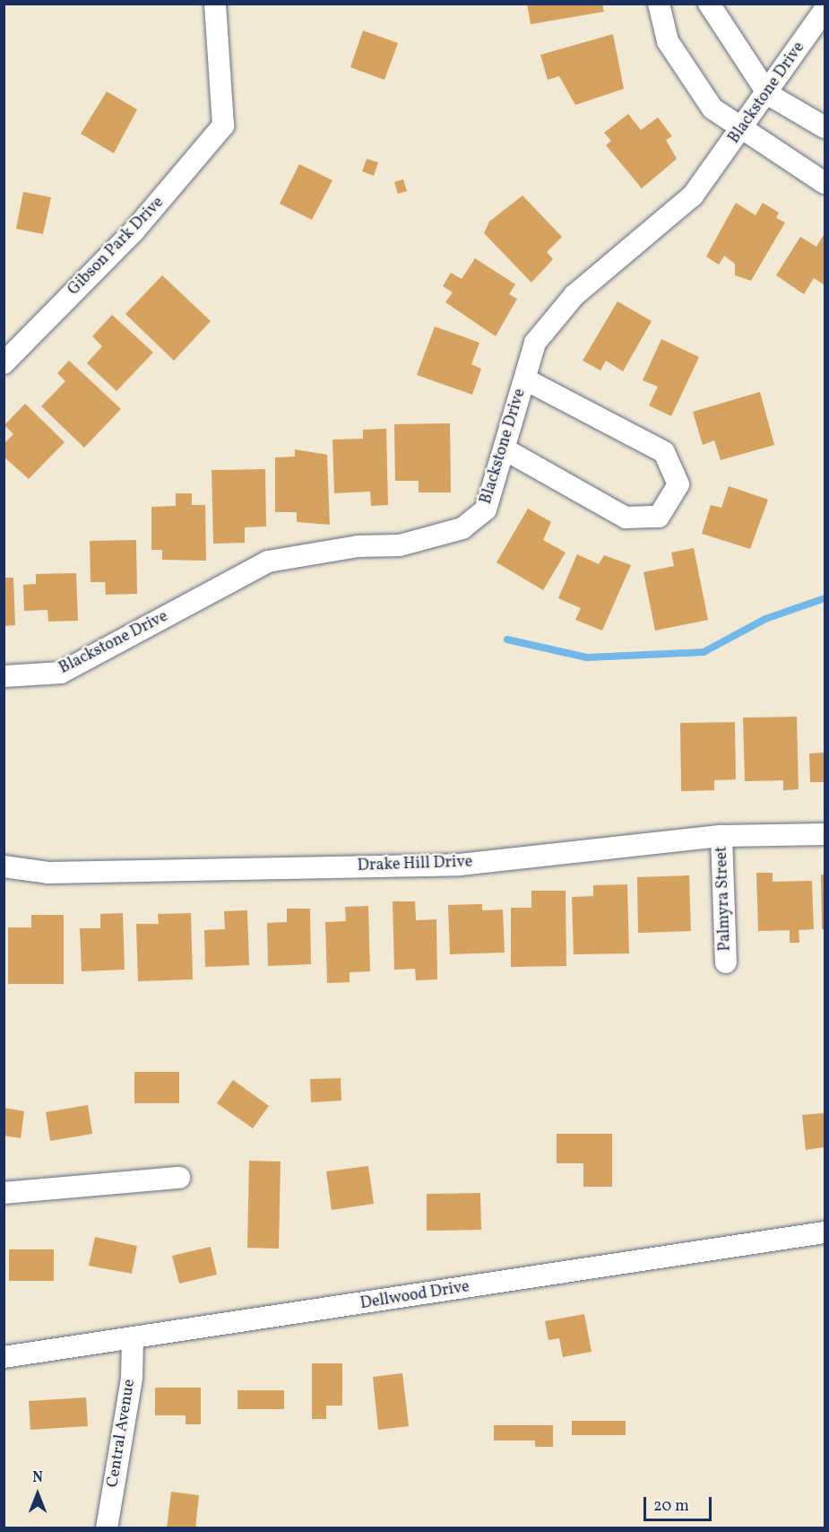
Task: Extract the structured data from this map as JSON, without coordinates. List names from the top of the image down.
{
  "streets": {
    "street": [
      "Blackstone Drive",
      "Gibson Park Drive",
      "Drake Hill Drive",
      "Palmyra Street",
      "Dellwood Drive",
      "Central Avenue"
    ]
  },
  "crossings": [
    ["Drake Hill Drive", "Palmyra Street"],
    ["Dellwood Drive", "Central Avenue"]
  ],
  "scale_bar": "20 m",
  "north": "top"
}
